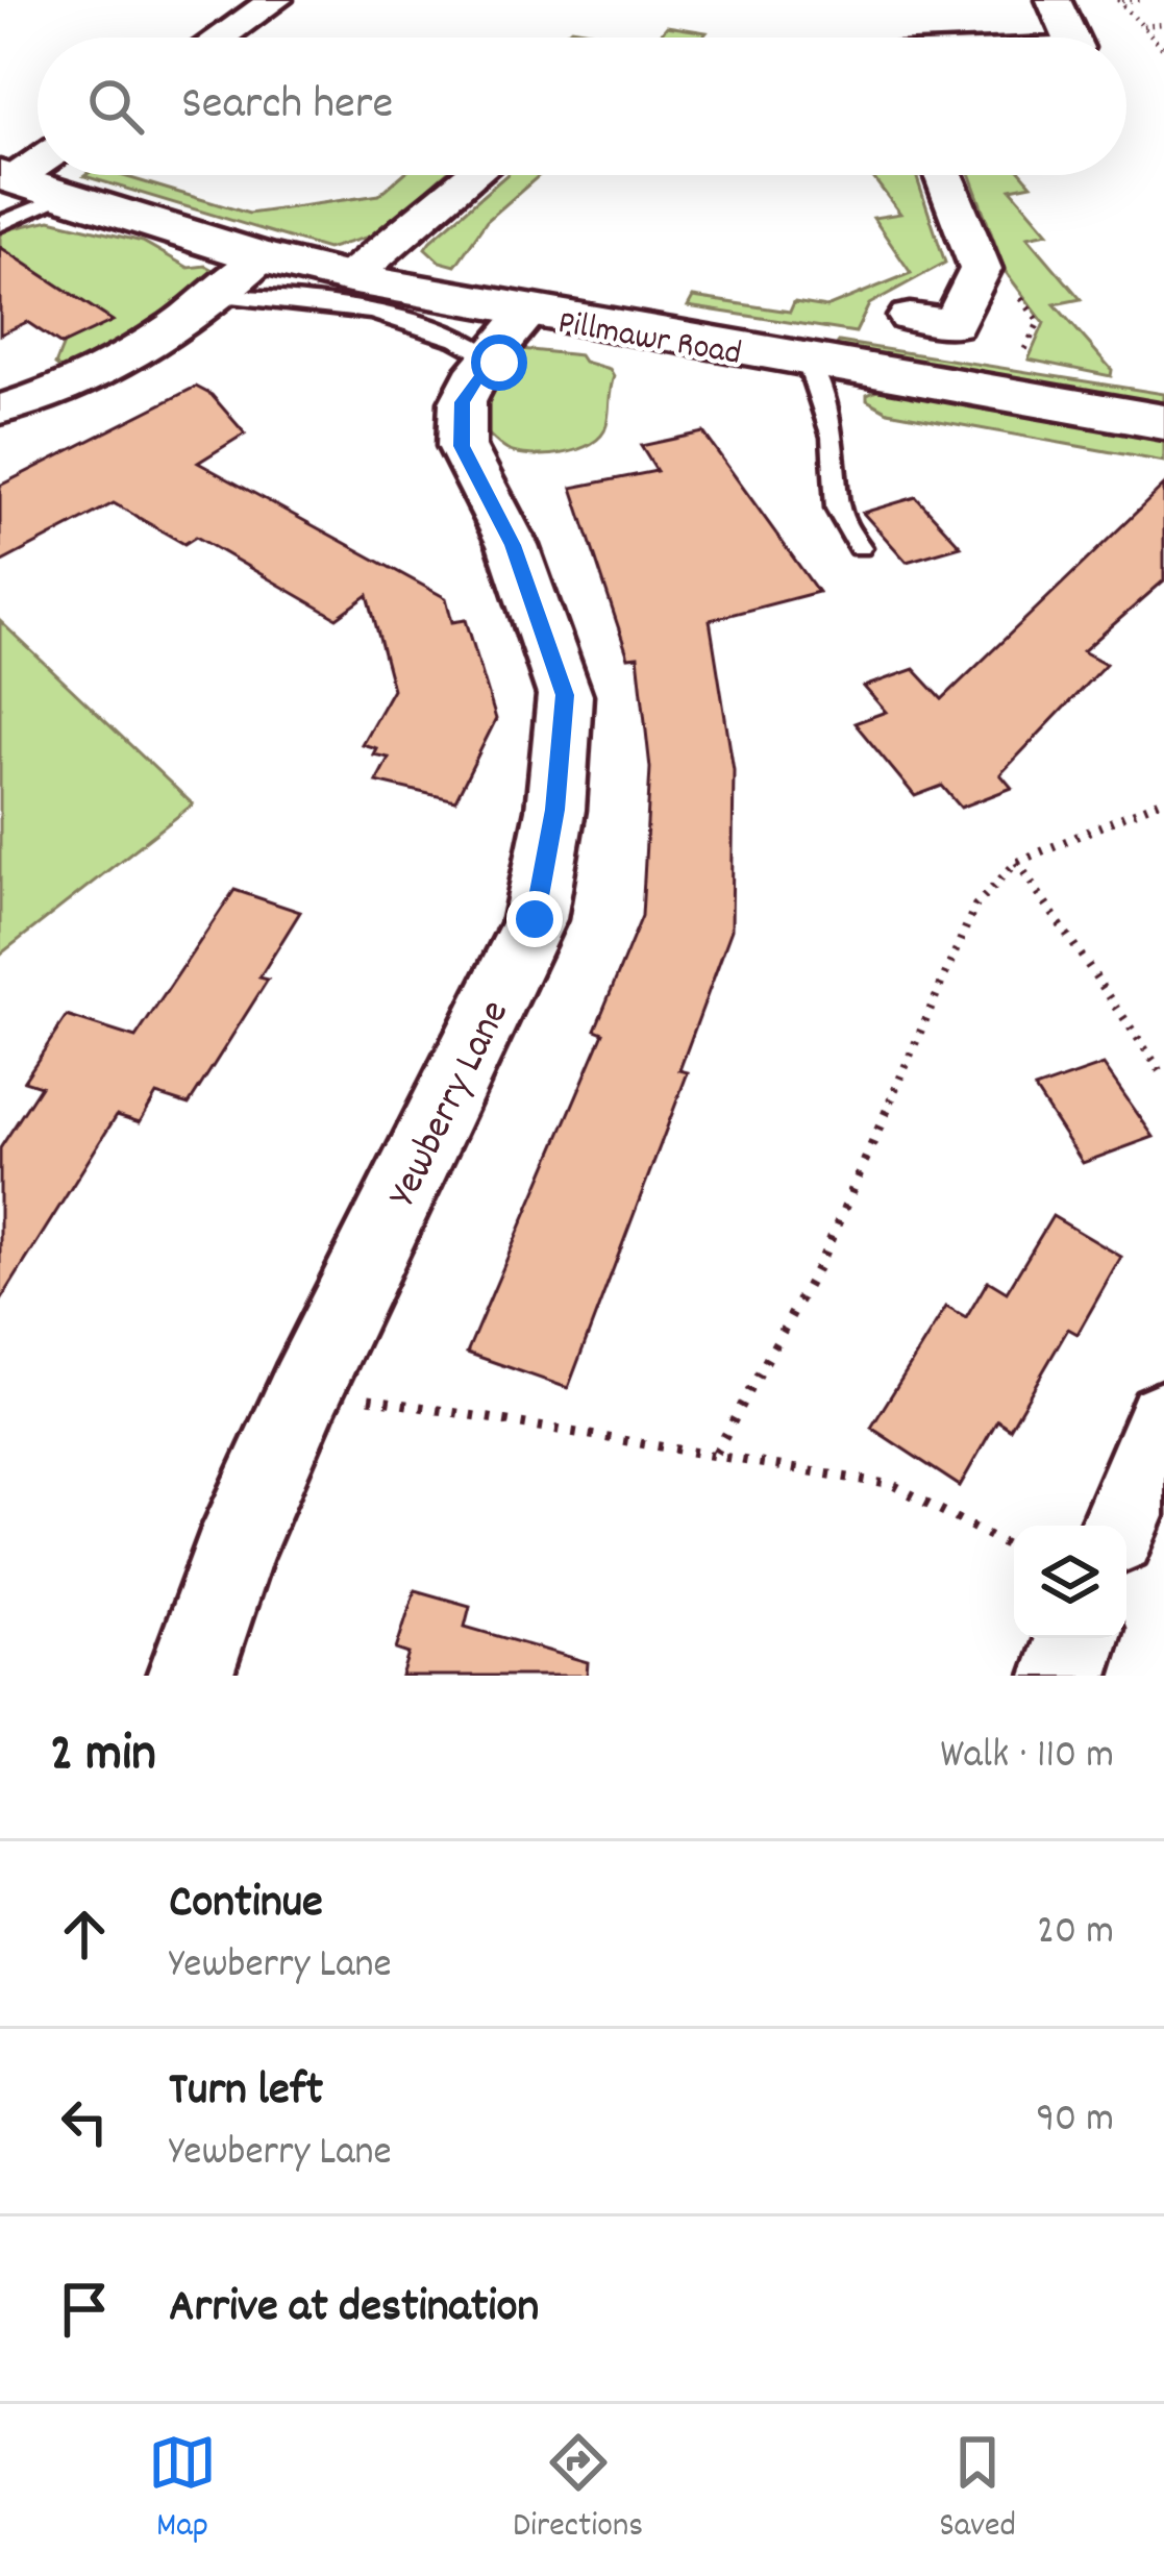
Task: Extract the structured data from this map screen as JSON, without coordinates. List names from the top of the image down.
{
  "streets": {
    "street": ["Pillmawr Road", "Yewberry Lane"]
  },
  "crossings": [
    ["Pillmawr Road", "Yewberry Lane"]
  ],
  "page": {
    "search": "Search here",
    "heading": ["2 min", "Walk · 110 m"],
    "list": [
      ["Continue", "Yewberry Lane", "20 m"],
      ["Turn left", "Yewberry Lane", "90 m"],
      "Arrive at destination"
    ],
    "nav": ["Map", "Directions", "Saved"]
  }
}
